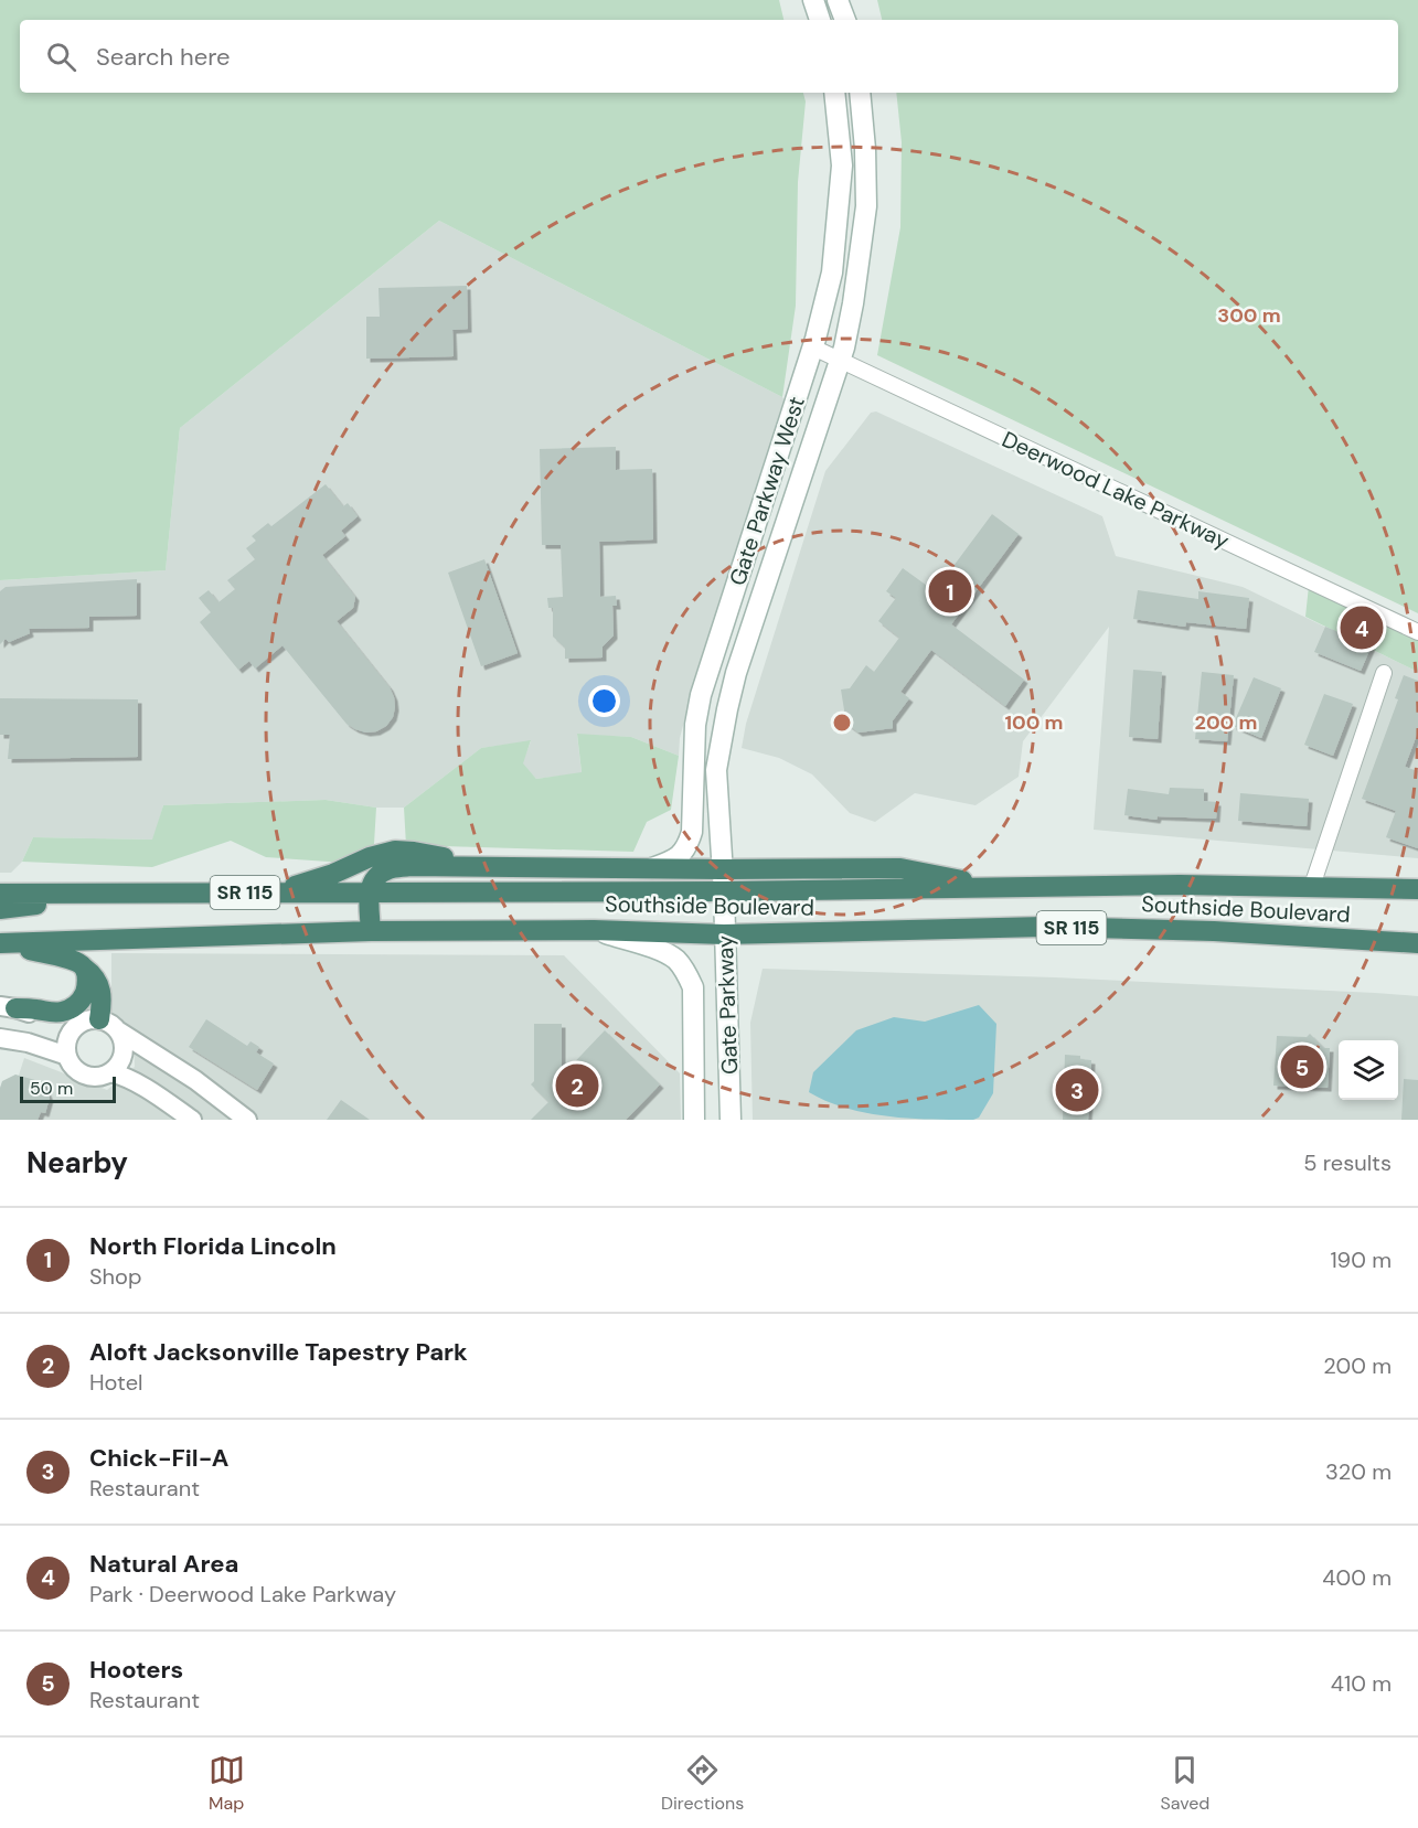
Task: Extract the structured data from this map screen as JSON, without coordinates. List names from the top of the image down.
{
  "streets": {
    "highway": ["SR 115", "Southside Boulevard"],
    "main road": ["Gate Parkway West", "Gate Parkway"],
    "street": ["Deerwood Lake Parkway"]
  },
  "crossings": [
    ["Deerwood Lake Parkway", "Gate Parkway West"],
    ["Gate Parkway West", "Southside Boulevard"],
    ["Gate Parkway West", "Gate Parkway"],
    ["Southside Boulevard", "Gate Parkway"]
  ],
  "scale_bar": "50 m",
  "page": {
    "search": "Search here",
    "pins": [
      "1",
      "4",
      "5",
      "2",
      "3"
    ],
    "scale": "50 m",
    "heading": ["Nearby", "5 results"],
    "list": [
      {
        "mark": "1",
        "name": "North Florida Lincoln",
        "note": "Shop",
        "value": "190 m"
      },
      {
        "mark": "2",
        "name": "Aloft Jacksonville Tapestry Park",
        "note": "Hotel",
        "value": "200 m"
      },
      {
        "mark": "3",
        "name": "Chick-Fil-A",
        "note": "Restaurant",
        "value": "320 m"
      },
      {
        "mark": "4",
        "name": "Natural Area",
        "note": "Park · Deerwood Lake Parkway",
        "value": "400 m"
      },
      {
        "mark": "5",
        "name": "Hooters",
        "note": "Restaurant",
        "value": "410 m"
      }
    ],
    "nav": ["Map", "Directions", "Saved"]
  },
  "rings": ["300 m", "100 m", "200 m"]
}
